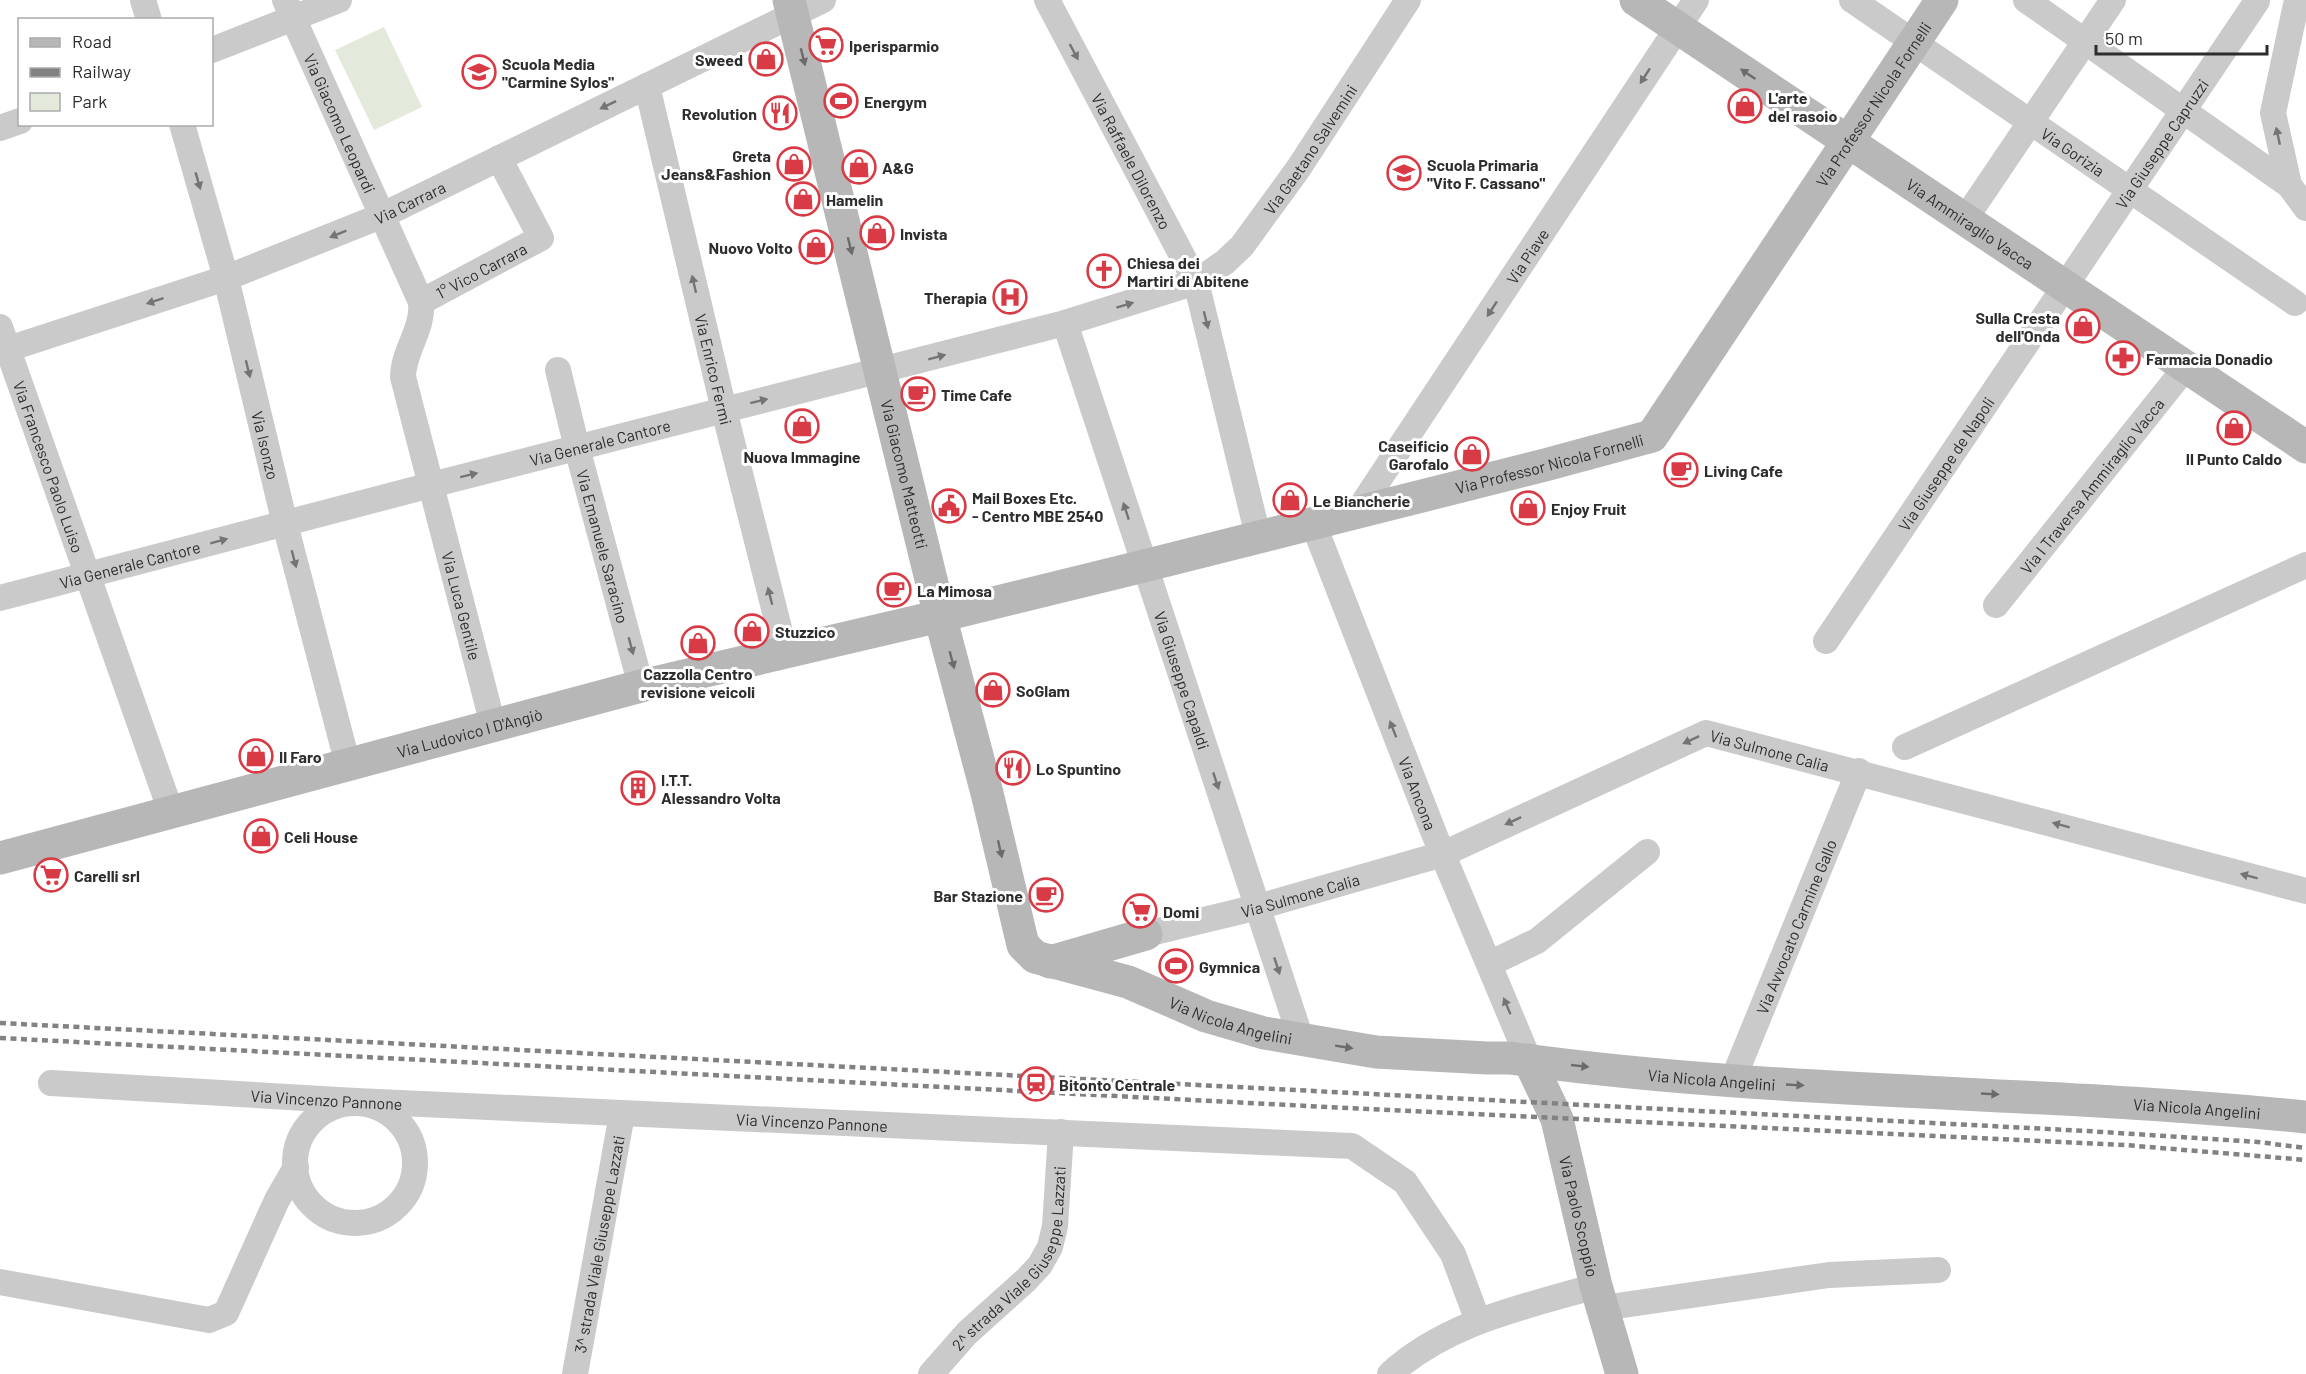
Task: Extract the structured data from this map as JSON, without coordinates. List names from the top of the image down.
{
  "streets": {
    "street": [
      "Via Professor Nicola Fornelli",
      "Via Giacomo Leopardi",
      "Via Giuseppe Capruzzi",
      "Via Gaetano Salvemini",
      "Via Gorizia",
      "Via Raffaele Dilorenzo",
      "Via Carrara",
      "Via Ammiraglio Vacca",
      "Via Piave",
      "1° Vico Carrara",
      "Via Enrico Fermi",
      "Via Generale Cantore",
      "Via Isonzo",
      "Via Giuseppe de Napoli",
      "Via Francesco Paolo Luiso",
      "Via Giacomo Matteotti",
      "Via I Traversa Ammiraglio Vacca",
      "Via Emanuele Saracino",
      "Via Luca Gentile",
      "Via Giuseppe Capaldi",
      "Via Ludovico I D'Angiò",
      "Via Sulmone Calia",
      "Via Ancona",
      "Via Avvocato Carmine Gallo",
      "Via Nicola Angelini",
      "Via Vincenzo Pannone",
      "Via Paolo Scoppio",
      "3^ strada Viale Giuseppe Lazzati",
      "2^ strada Viale Giuseppe Lazzati"
    ]
  },
  "crossings": [
    ["Via Professor Nicola Fornelli", "Via Gorizia"],
    ["Via Professor Nicola Fornelli", "Via Raffaele Dilorenzo"],
    ["Via Professor Nicola Fornelli", "Via Ammiraglio Vacca"],
    ["Via Professor Nicola Fornelli", "Via Piave"],
    ["Via Professor Nicola Fornelli", "Via Giacomo Matteotti"],
    ["Via Professor Nicola Fornelli", "Via Giuseppe Capaldi"],
    ["Via Professor Nicola Fornelli", "Via Ludovico I D'Angiò"],
    ["Via Professor Nicola Fornelli", "Via Ancona"],
    ["Via Giacomo Leopardi", "Via Carrara"],
    ["Via Giacomo Leopardi", "1° Vico Carrara"],
    ["Via Giuseppe Capruzzi", "Via Gorizia"],
    ["Via Giuseppe Capruzzi", "Via Ammiraglio Vacca"],
    ["Via Giuseppe Capruzzi", "Via Giuseppe de Napoli"],
    ["Via Gaetano Salvemini", "Via Raffaele Dilorenzo"],
    ["Via Gaetano Salvemini", "Via Generale Cantore"],
    ["Via Raffaele Dilorenzo", "Via Generale Cantore"],
    ["Via Carrara", "1° Vico Carrara"],
    ["Via Carrara", "Via Enrico Fermi"],
    ["Via Carrara", "Via Isonzo"],
    ["Via Carrara", "Via Francesco Paolo Luiso"],
    ["Via Carrara", "Via Giacomo Matteotti"],
    ["Via Ammiraglio Vacca", "Via Piave"],
    ["Via Ammiraglio Vacca", "Via Giuseppe de Napoli"],
    ["Via Ammiraglio Vacca", "Via I Traversa Ammiraglio Vacca"],
    ["Via Enrico Fermi", "Via Generale Cantore"],
    ["Via Enrico Fermi", "Via Ludovico I D'Angiò"],
    ["Via Generale Cantore", "Via Isonzo"],
    ["Via Generale Cantore", "Via Francesco Paolo Luiso"],
    ["Via Generale Cantore", "Via Giacomo Matteotti"],
    ["Via Generale Cantore", "Via Emanuele Saracino"],
    ["Via Generale Cantore", "Via Luca Gentile"],
    ["Via Generale Cantore", "Via Giuseppe Capaldi"],
    ["Via Isonzo", "Via Ludovico I D'Angiò"],
    ["Via Francesco Paolo Luiso", "Via Ludovico I D'Angiò"],
    ["Via Giacomo Matteotti", "Via Ludovico I D'Angiò"],
    ["Via Giacomo Matteotti", "Via Nicola Angelini"],
    ["Via Emanuele Saracino", "Via Ludovico I D'Angiò"],
    ["Via Luca Gentile", "Via Ludovico I D'Angiò"],
    ["Via Giuseppe Capaldi", "Via Sulmone Calia"],
    ["Via Giuseppe Capaldi", "Via Nicola Angelini"],
    ["Via Sulmone Calia", "Via Ancona"],
    ["Via Sulmone Calia", "Via Avvocato Carmine Gallo"],
    ["Via Ancona", "Via Nicola Angelini"],
    ["Via Ancona", "Via Paolo Scoppio"],
    ["Via Avvocato Carmine Gallo", "Via Nicola Angelini"],
    ["Via Nicola Angelini", "Via Paolo Scoppio"],
    ["Via Vincenzo Pannone", "3^ strada Viale Giuseppe Lazzati"],
    ["Via Vincenzo Pannone", "2^ strada Viale Giuseppe Lazzati"]
  ],
  "one_way": [
    "Via Raffaele Dilorenzo",
    "Via Carrara",
    "Via Piave",
    "Via Enrico Fermi",
    "Via Generale Cantore",
    "Via Isonzo",
    "Via Giacomo Matteotti",
    "Via Emanuele Saracino",
    "Via Sulmone Calia",
    "Via Ancona"
  ],
  "places": {
    "supermarket": ["Iperisparmio", "Carelli srl", "Domi"],
    "shop": [
      "Sweed",
      "L'arte del rasoio",
      "Greta Jeans&Fashion",
      "A&G",
      "Hamelin",
      "Invista",
      "Nuovo Volto",
      "Sulla Cresta dell'Onda",
      "Nuova Immagine",
      "Il Punto Caldo",
      "Caseificio Garofalo",
      "Le Biancherie",
      "Enjoy Fruit",
      "Stuzzico",
      "Cazzolla Centro revisione veicoli",
      "SoGlam",
      "Il Faro",
      "Celi House"
    ],
    "school or university": ["Scuola Media \"Carmine Sylos\"", "Scuola Primaria \"Vito F. Cassano\""],
    "sports": ["Energym", "Gymnica"],
    "restaurant": ["Revolution", "Lo Spuntino"],
    "church": ["Chiesa dei Martiri di Abitene"],
    "hospital": ["Therapia"],
    "pharmacy": ["Farmacia Donadio"],
    "cafe": [
      "Time Cafe",
      "Living Cafe",
      "La Mimosa",
      "Bar Stazione"
    ],
    "public building": ["Mail Boxes Etc. - Centro MBE 2540"],
    "building": ["I.T.T. Alessandro Volta"],
    "station": ["Bitonto Centrale"]
  },
  "legend": ["Road", "Railway", "Park"],
  "scale_bar": "50 m"
}
